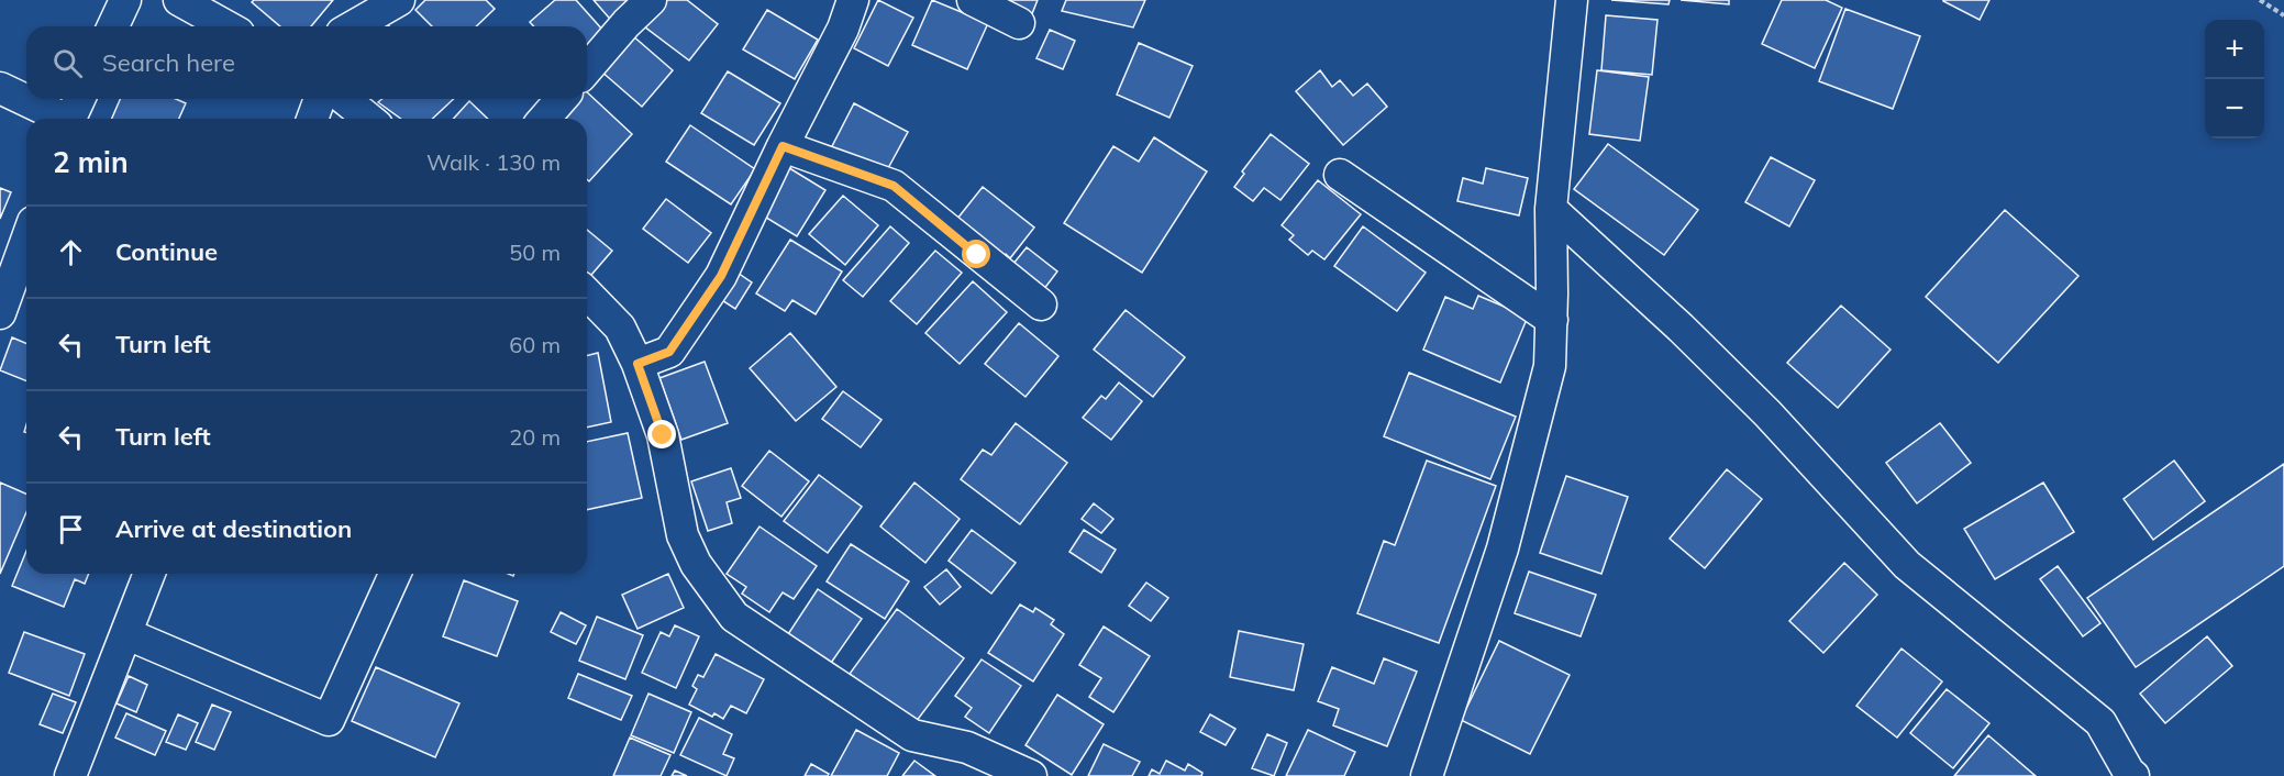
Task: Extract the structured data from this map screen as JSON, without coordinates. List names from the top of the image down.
{
  "page": {
    "map_buttons": ["+", "−"],
    "search": "Search here",
    "heading": ["2 min", "Walk · 130 m"],
    "list": [
      ["Continue", "50 m"],
      ["Turn left", "60 m"],
      ["Turn left", "20 m"],
      "Arrive at destination"
    ]
  }
}
